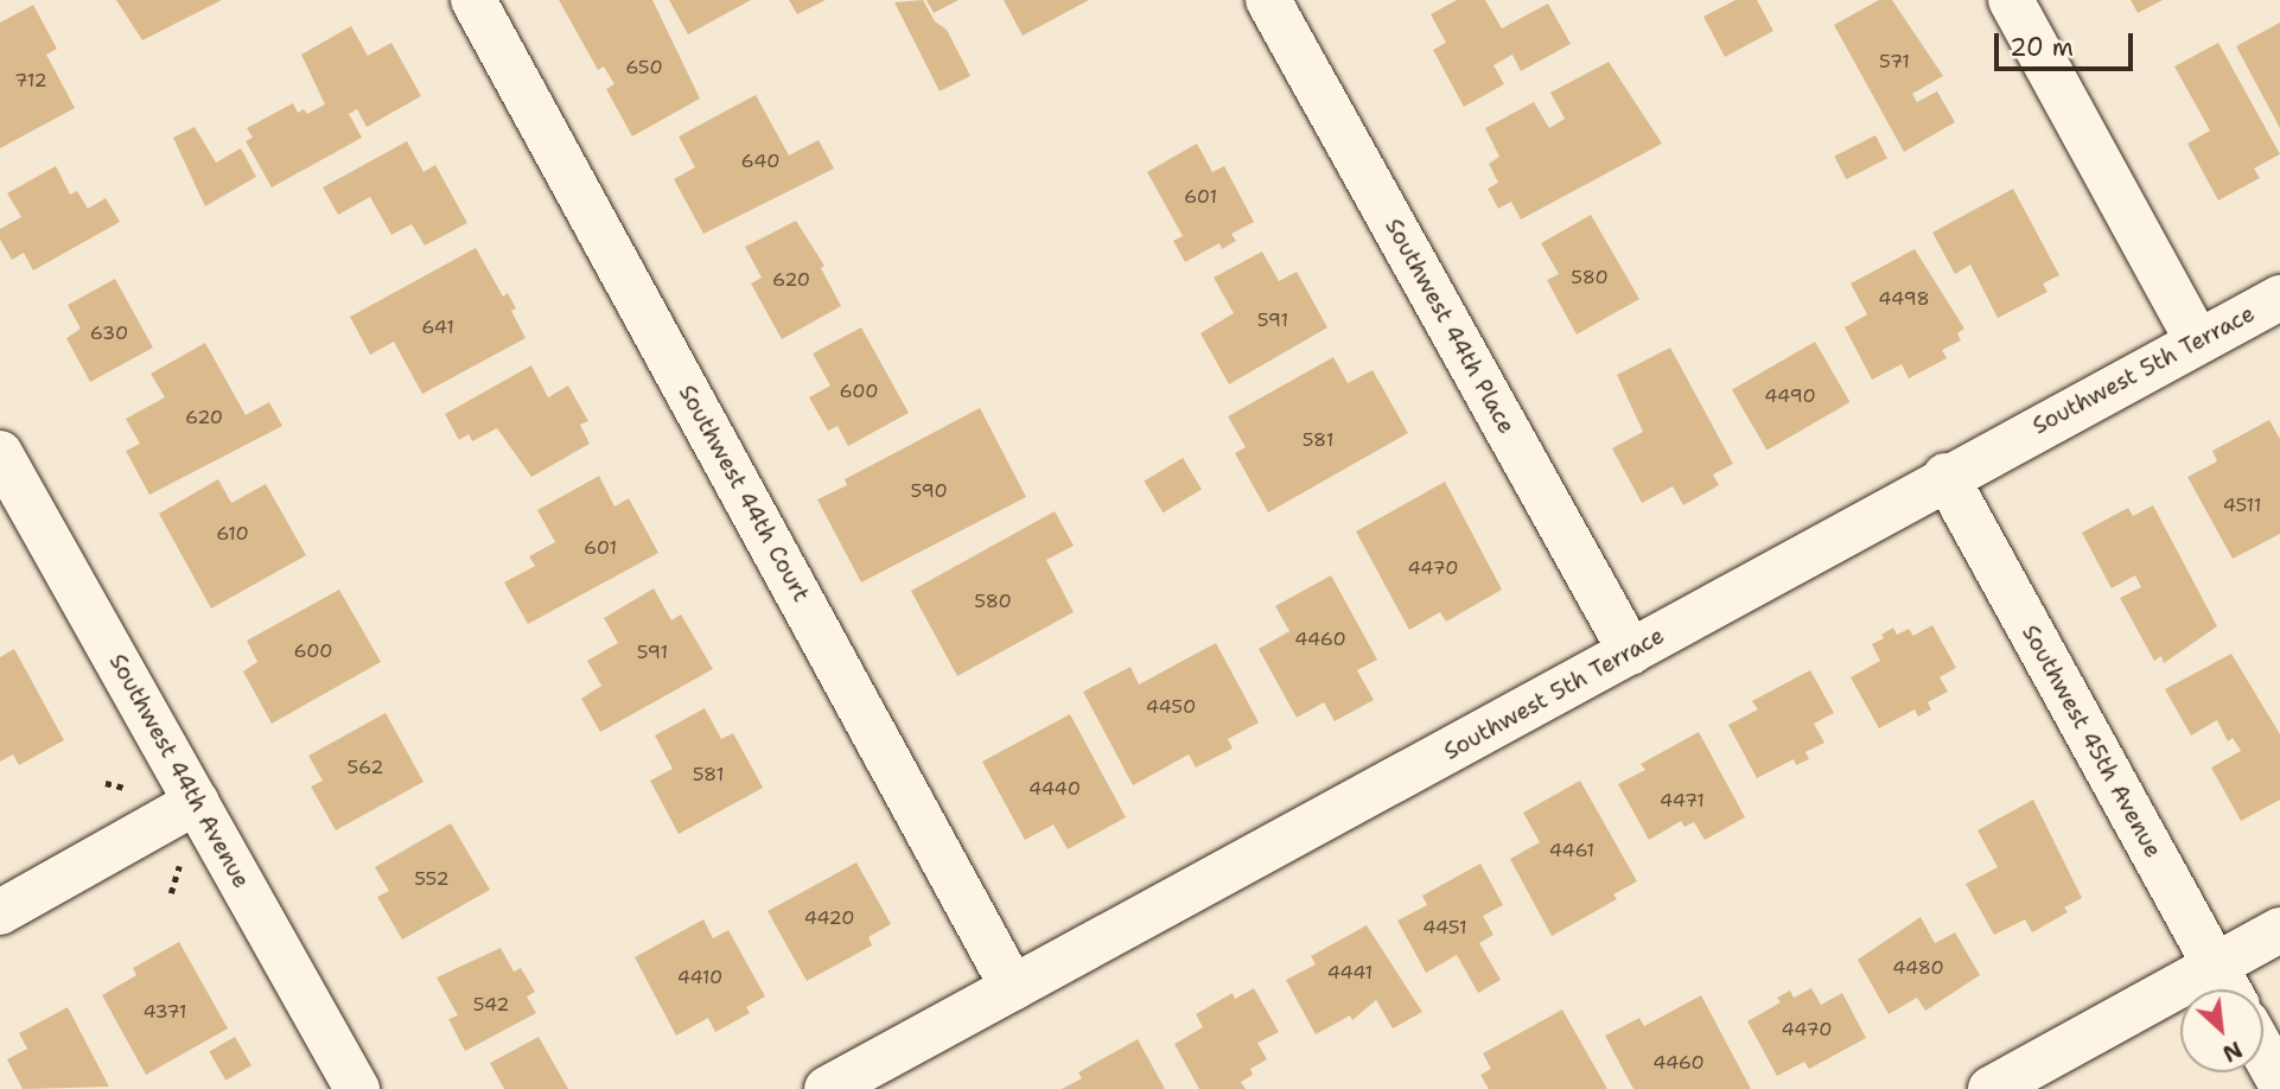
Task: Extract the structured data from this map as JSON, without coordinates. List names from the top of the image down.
{
  "streets": {
    "street": [
      "Southwest 44th Place",
      "Southwest 5th Terrace",
      "Southwest 44th Court",
      "Southwest 45th Avenue",
      "Southwest 44th Avenue"
    ]
  },
  "crossings": [
    ["Southwest 44th Place", "Southwest 5th Terrace"],
    ["Southwest 5th Terrace", "Southwest 44th Court"],
    ["Southwest 5th Terrace", "Southwest 45th Avenue"]
  ],
  "house_numbers": [
    "571",
    "650",
    "712",
    "640",
    "601",
    "580",
    "620",
    "4498",
    "591",
    "641",
    "630",
    "600",
    "4490",
    "620",
    "581",
    "590",
    "4511",
    "610",
    "601",
    "4470",
    "580",
    "4460",
    "600",
    "591",
    "4450",
    "562",
    "581",
    "4440",
    "4471",
    "4461",
    "552",
    "4420",
    "4451",
    "4480",
    "4441",
    "4410",
    "542",
    "4371",
    "4470",
    "4460"
  ],
  "scale_bar": "20 m",
  "north": "bottom right"
}
